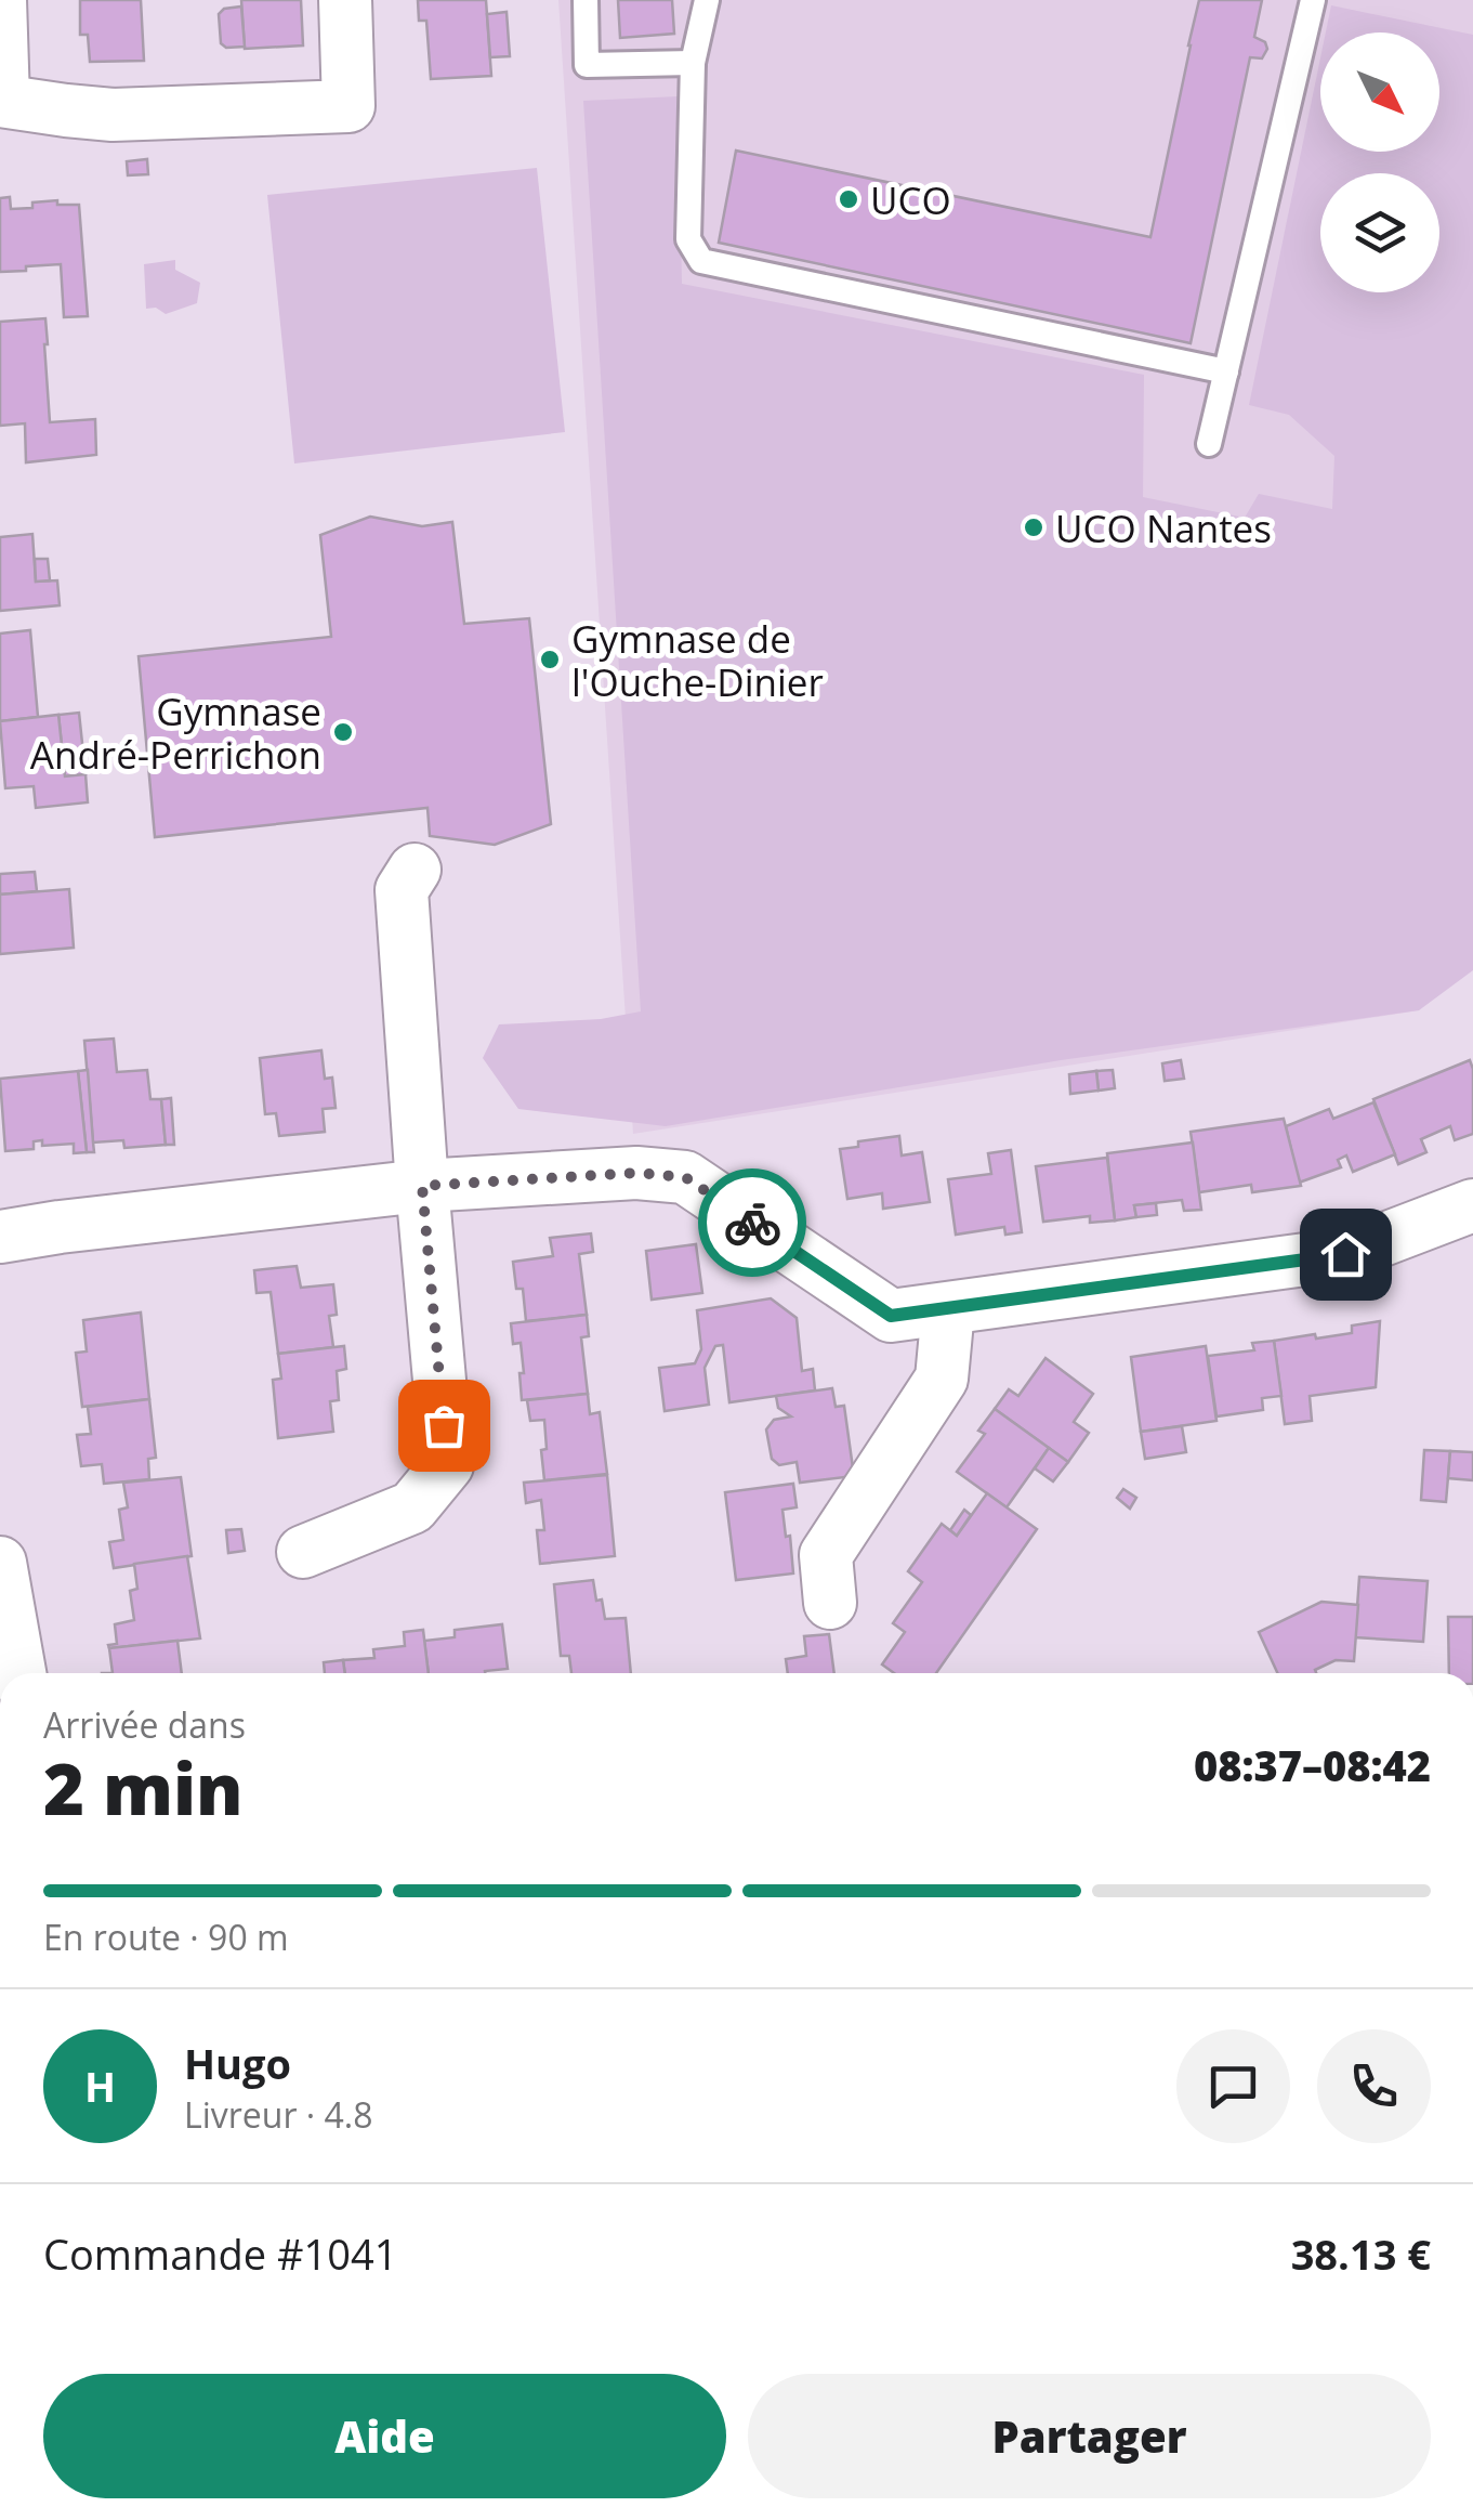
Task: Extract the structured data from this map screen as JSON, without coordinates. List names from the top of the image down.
{
  "places": [
    "UCO",
    "UCO Nantes",
    "Gymnase de l'Ouche-Dinier",
    "Gymnase André-Perrichon"
  ],
  "north": "bottom right",
  "page": {
    "heading": ["2 min", "Arrivée dans", "08:37–08:42"],
    "panel": [
      "Hugo",
      "Livreur · 4.8",
      "Commande #1041",
      "38.13 €"
    ],
    "bar": "En route · 90 m",
    "round": "H",
    "buttons": ["Aide", "Partager"]
  }
}
